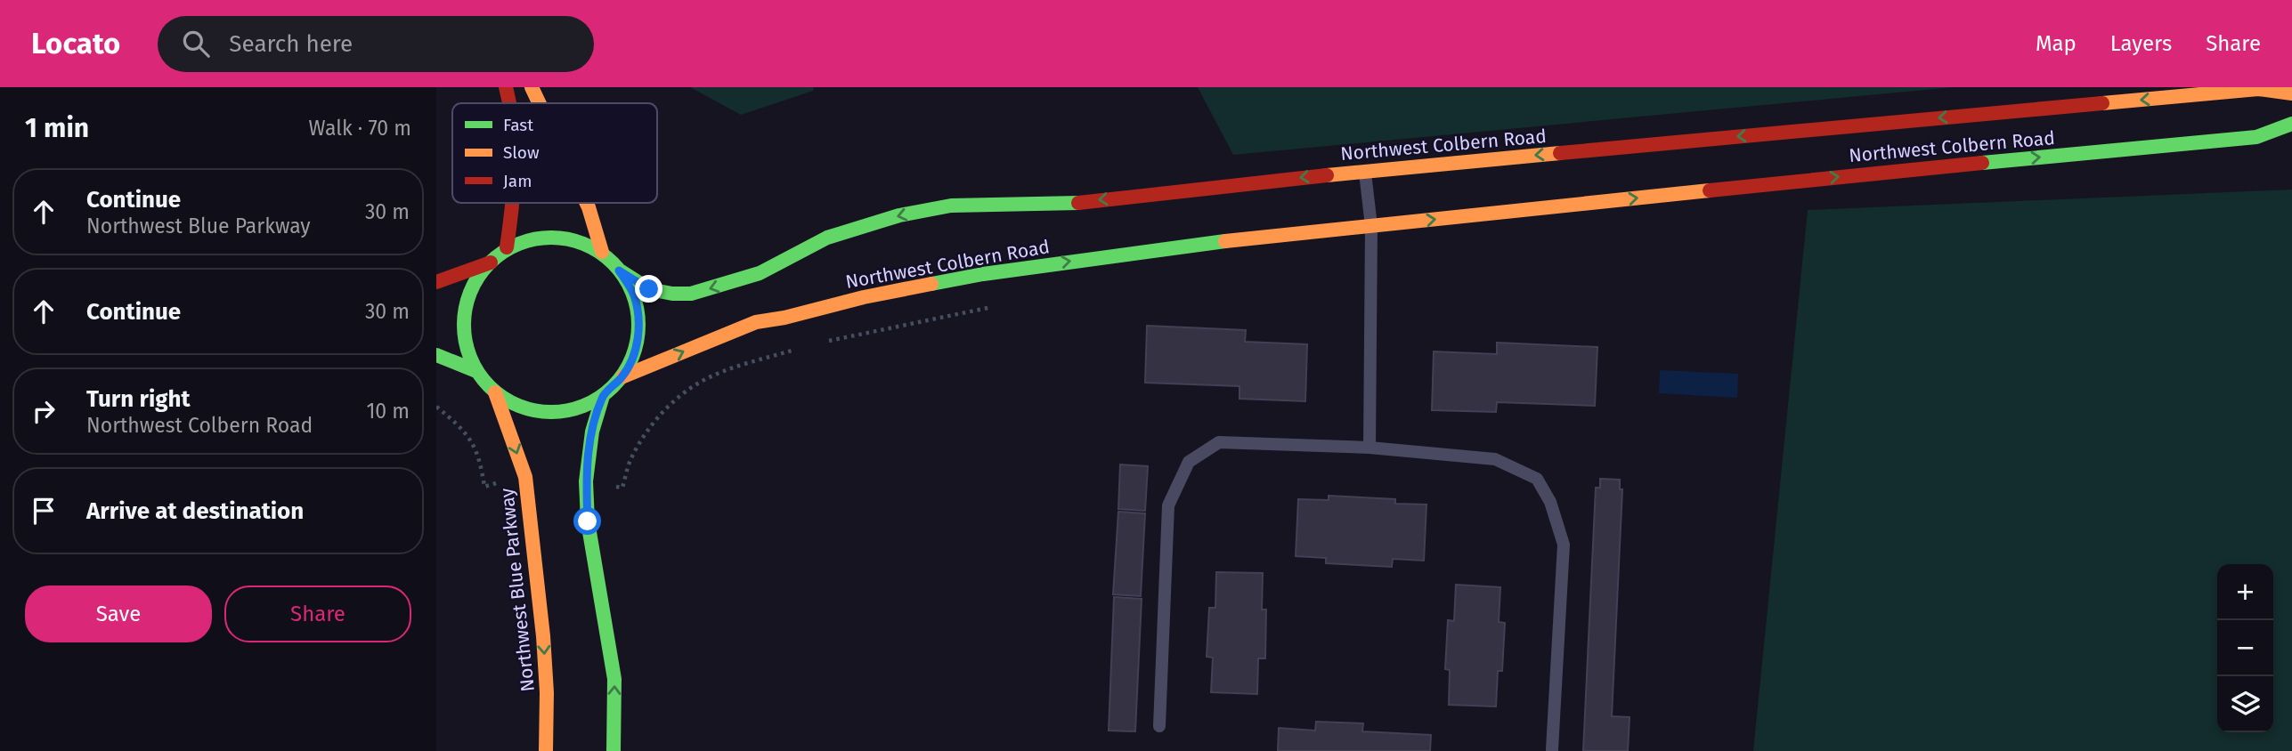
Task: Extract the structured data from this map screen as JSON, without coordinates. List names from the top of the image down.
{
  "streets": {
    "main road": ["Northwest Colbern Road", "Northwest Blue Parkway"]
  },
  "crossings": [
    ["Northwest Colbern Road", "Northwest Blue Parkway"]
  ],
  "legend": ["Fast", "Slow", "Jam"],
  "page": {
    "header": "Locato",
    "search": "Search here",
    "nav": ["Map", "Layers", "Share"],
    "heading": ["1 min", "Walk · 70 m"],
    "list": [
      ["Continue", "Northwest Blue Parkway", "30 m"],
      ["Continue", "30 m"],
      ["Turn right", "Northwest Colbern Road", "10 m"],
      "Arrive at destination"
    ],
    "map_buttons": ["+", "−"],
    "buttons": ["Save", "Share"]
  }
}
